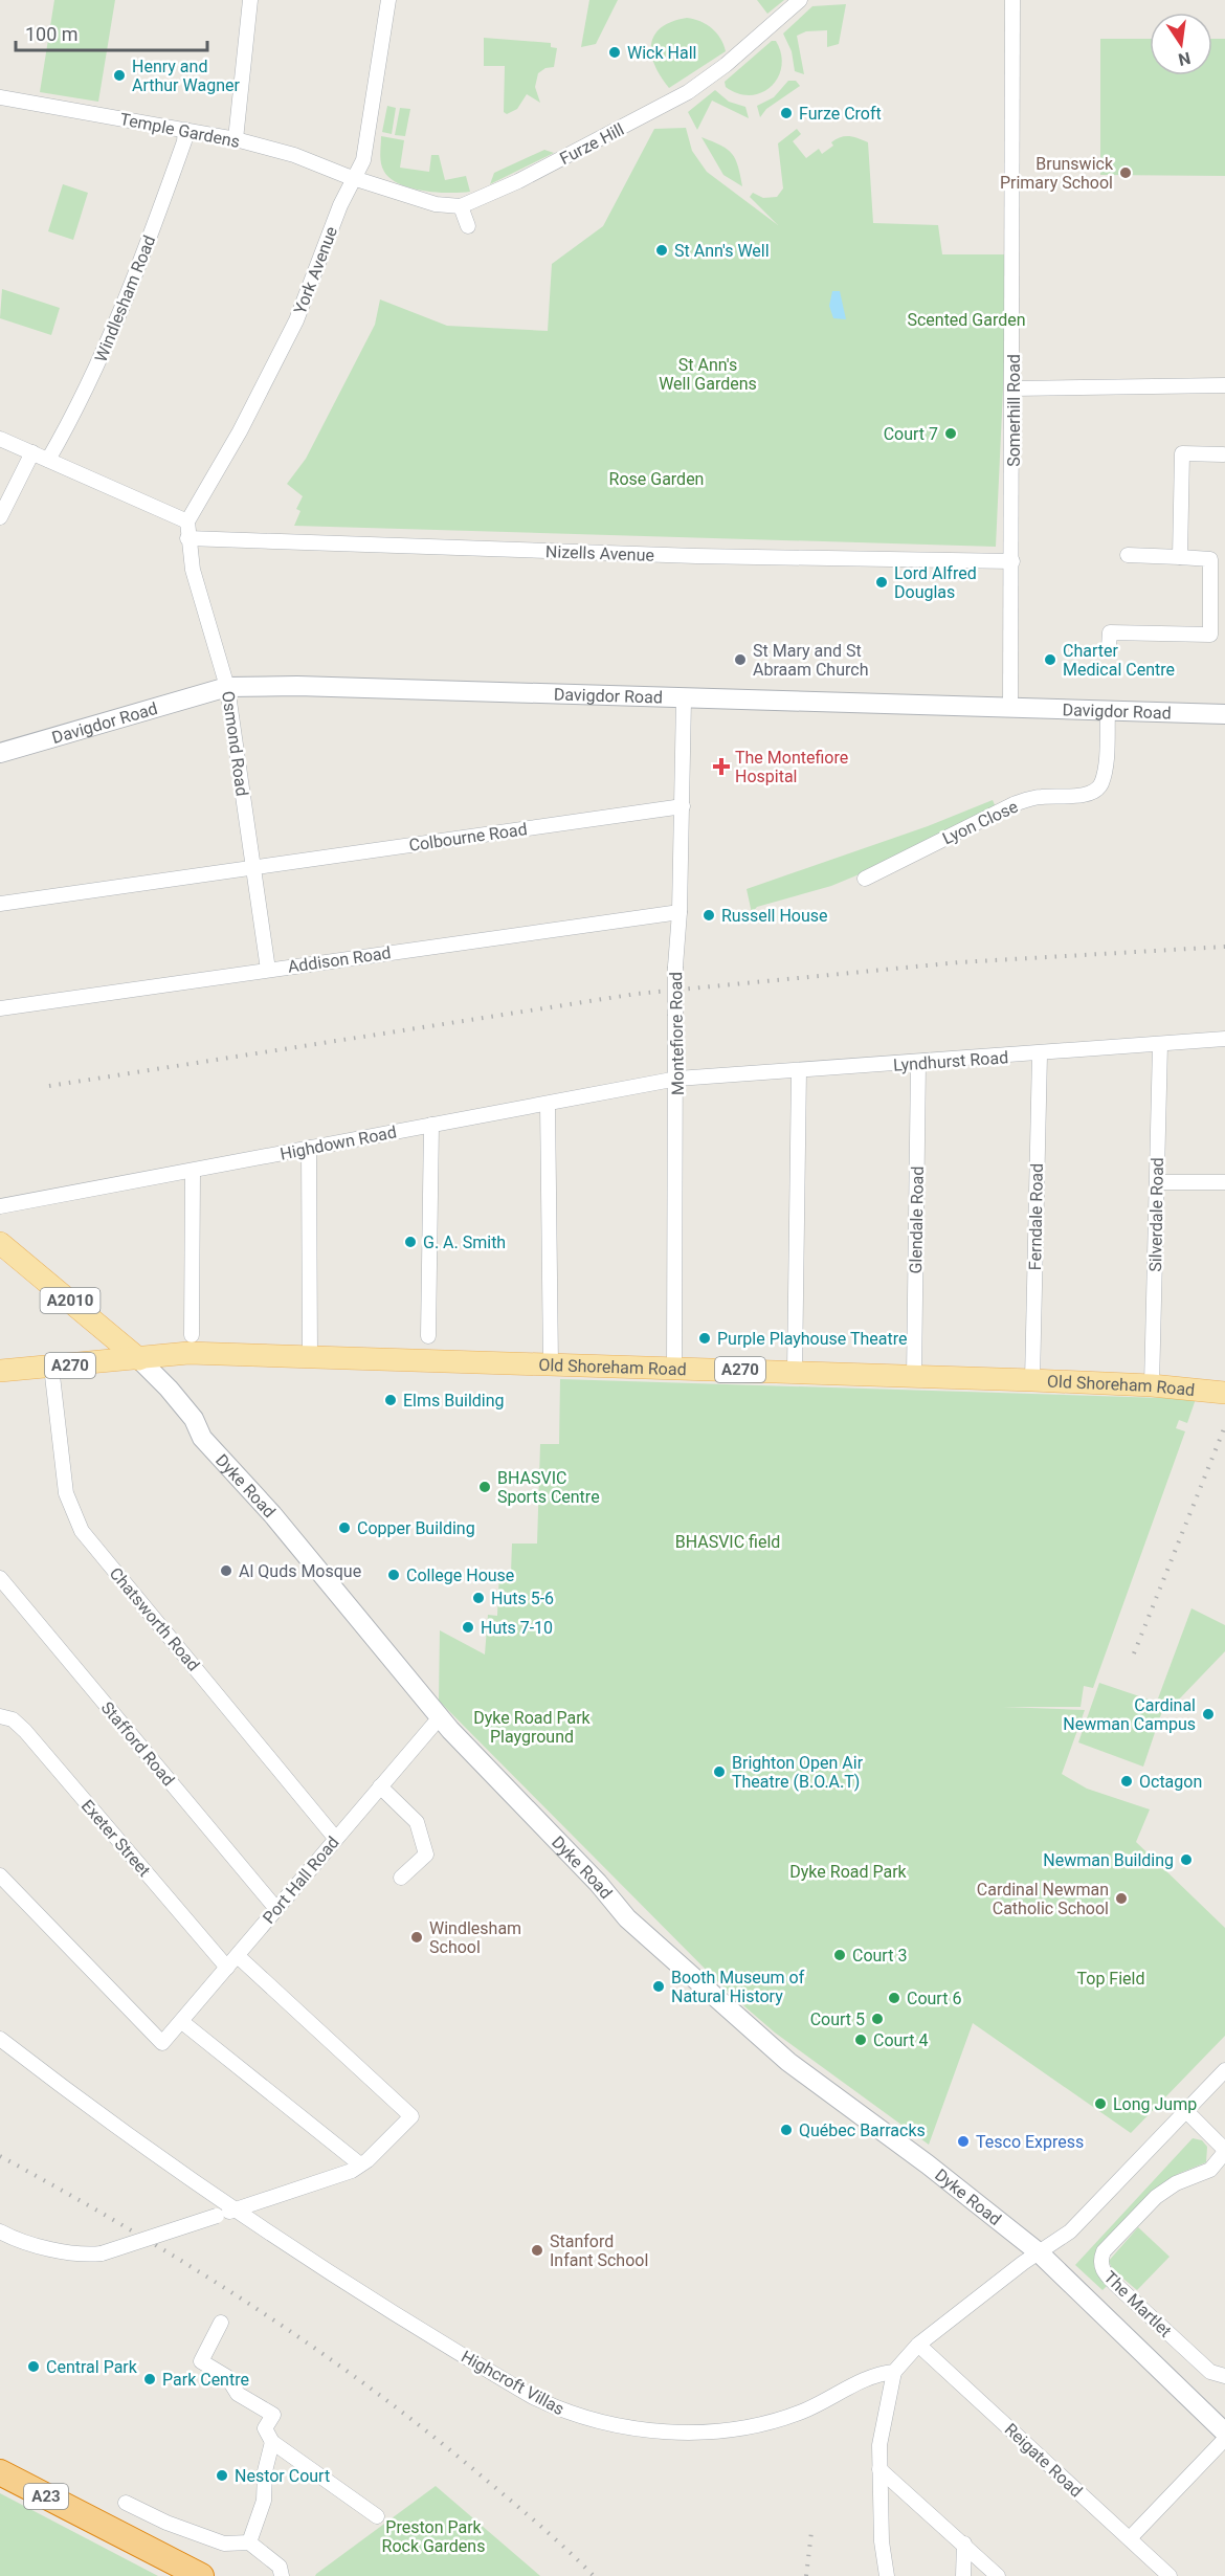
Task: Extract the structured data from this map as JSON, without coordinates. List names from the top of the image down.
{
  "streets": {
    "highway": ["A23"],
    "main road": [
      "A2010",
      "A270",
      "Old Shoreham Road",
      "Dyke Road"
    ],
    "street": [
      "Temple Gardens",
      "Furze Hill",
      "York Avenue",
      "Windlesham Road",
      "Somerhill Road",
      "Nizells Avenue",
      "Davigdor Road",
      "Osmond Road",
      "Lyon Close",
      "Colbourne Road",
      "Addison Road",
      "Montefiore Road",
      "Lyndhurst Road",
      "Highdown Road",
      "Silverdale Road",
      "Ferndale Road",
      "Glendale Road",
      "Chatsworth Road",
      "Stafford Road",
      "Exeter Street",
      "Port Hall Road",
      "The Martlet",
      "Highcroft Villas",
      "Reigate Road"
    ]
  },
  "crossings": [
    ["Temple Gardens", "York Avenue"],
    ["Temple Gardens", "Windlesham Road"],
    ["York Avenue", "Osmond Road"],
    ["Somerhill Road", "Nizells Avenue"],
    ["Somerhill Road", "Davigdor Road"],
    ["Nizells Avenue", "Osmond Road"],
    ["Davigdor Road", "Osmond Road"],
    ["Davigdor Road", "Lyon Close"],
    ["Davigdor Road", "Montefiore Road"],
    ["Osmond Road", "Colbourne Road"],
    ["Osmond Road", "Addison Road"],
    ["Colbourne Road", "Montefiore Road"],
    ["Addison Road", "Montefiore Road"],
    ["Montefiore Road", "Lyndhurst Road"],
    ["Montefiore Road", "Highdown Road"],
    ["Montefiore Road", "Old Shoreham Road"],
    ["Lyndhurst Road", "Highdown Road"],
    ["Lyndhurst Road", "Silverdale Road"],
    ["Lyndhurst Road", "Ferndale Road"],
    ["Lyndhurst Road", "Glendale Road"],
    ["Silverdale Road", "Old Shoreham Road"],
    ["Ferndale Road", "Old Shoreham Road"],
    ["Glendale Road", "Old Shoreham Road"],
    ["Old Shoreham Road", "Dyke Road"],
    ["Old Shoreham Road", "Chatsworth Road"],
    ["Dyke Road", "Port Hall Road"],
    ["Chatsworth Road", "Port Hall Road"],
    ["Stafford Road", "Port Hall Road"],
    ["Exeter Street", "Port Hall Road"]
  ],
  "parks": [
    "Scented Garden",
    "St Ann's Well Gardens",
    "Rose Garden",
    "BHASVIC field",
    "Dyke Road Park Playground",
    "Dyke Road Park",
    "Top Field",
    "Preston Park Rock Gardens"
  ],
  "places": {
    "other": [
      "Wick Hall",
      "Henry and Arthur Wagner",
      "Furze Croft",
      "Brunswick Primary School",
      "St Ann's Well",
      "Court 7",
      "Lord Alfred Douglas",
      "St Mary and St Abraam Church",
      "Charter Medical Centre",
      "Russell House",
      "G. A. Smith",
      "Purple Playhouse Theatre",
      "Elms Building",
      "BHASVIC Sports Centre",
      "Copper Building",
      "Al Quds Mosque",
      "College House",
      "Huts 5-6",
      "Huts 7-10",
      "Cardinal Newman Campus",
      "Brighton Open Air Theatre (B.O.A.T)",
      "Octagon",
      "Newman Building",
      "Cardinal Newman Catholic School",
      "Windlesham School",
      "Court 3",
      "Booth Museum of Natural History",
      "Court 6",
      "Court 5",
      "Court 4",
      "Long Jump",
      "Québec Barracks",
      "Tesco Express",
      "Stanford Infant School",
      "Central Park",
      "Park Centre",
      "Nestor Court"
    ],
    "health": ["The Montefiore Hospital"]
  },
  "scale_bar": "100 m",
  "north": "bottom"
}
